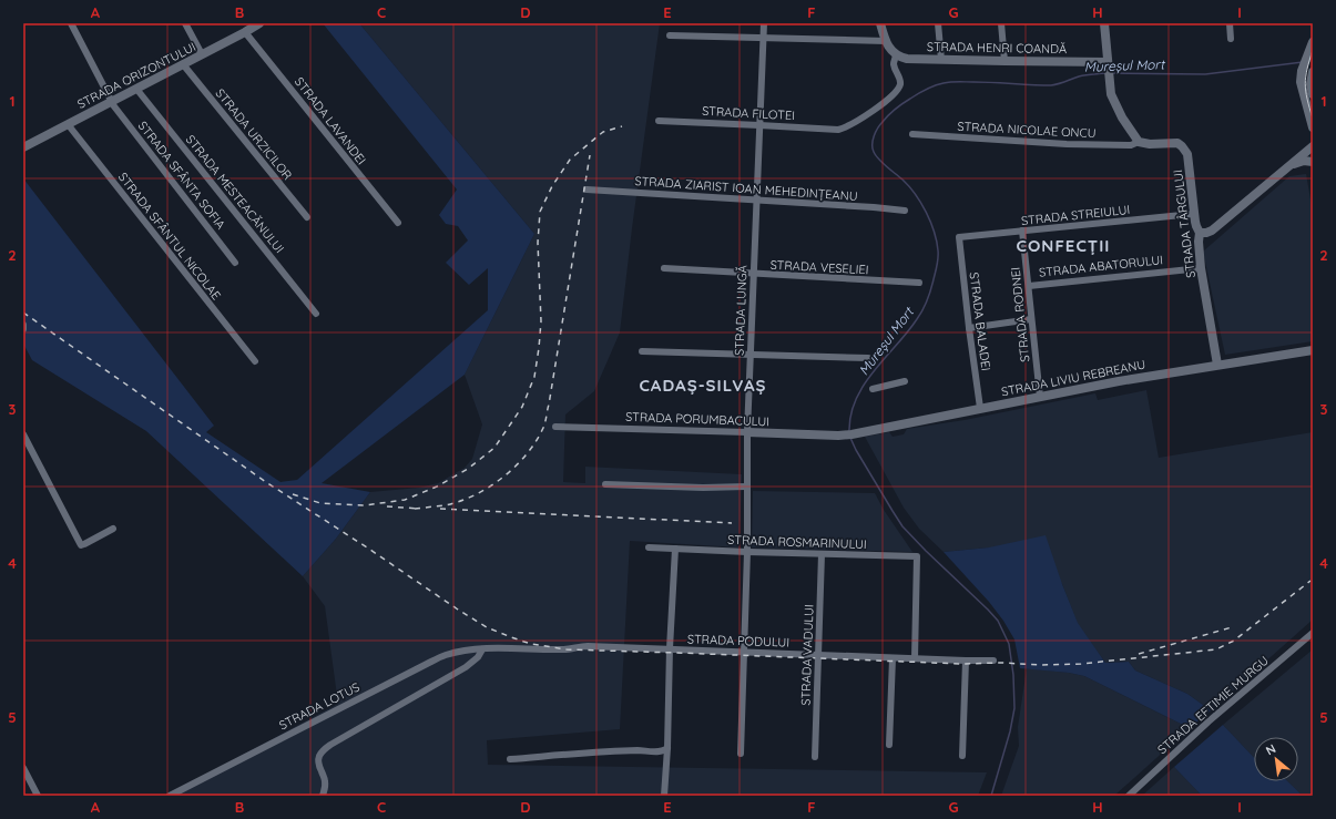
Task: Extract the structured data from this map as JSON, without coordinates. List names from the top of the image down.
{
  "streets": {
    "street": [
      "STRADA HENRI COANDĂ",
      "STRADA ORIZONTULUI",
      "STRADA FILOTEI",
      "STRADA LAVANDEI",
      "STRADA NICOLAE ONCU",
      "STRADA URZICILOR",
      "STRADA SFÂNTA SOFIA",
      "STRADA ZIARIST IOAN MEHEDINȚEANU",
      "STRADA MESTEACĂNULUI",
      "STRADA STREIULUI",
      "STRADA TÂRGULUI",
      "STRADA SFÂNTUL NICOLAE",
      "STRADA ABATORULUI",
      "STRADA VESELIEI",
      "STRADA LUNGĂ",
      "STRADA RODNEI",
      "STRADA BALADEI",
      "STRADA LIVIU REBREANU",
      "STRADA PORUMBACULUI",
      "STRADA ROSMARINULUI",
      "STRADA PODULUI",
      "STRADA VADULUI",
      "STRADA EFTIMIE MURGU",
      "STRADA LOTUS"
    ]
  },
  "crossings": [
    ["STRADA HENRI COANDĂ", "STRADA FILOTEI"],
    ["STRADA ORIZONTULUI", "STRADA LAVANDEI"],
    ["STRADA ORIZONTULUI", "STRADA URZICILOR"],
    ["STRADA ORIZONTULUI", "STRADA SFÂNTA SOFIA"],
    ["STRADA ORIZONTULUI", "STRADA MESTEACĂNULUI"],
    ["STRADA ORIZONTULUI", "STRADA SFÂNTUL NICOLAE"],
    ["STRADA FILOTEI", "STRADA LUNGĂ"],
    ["STRADA NICOLAE ONCU", "STRADA TÂRGULUI"],
    ["STRADA ZIARIST IOAN MEHEDINȚEANU", "STRADA LUNGĂ"],
    ["STRADA STREIULUI", "STRADA TÂRGULUI"],
    ["STRADA STREIULUI", "STRADA RODNEI"],
    ["STRADA STREIULUI", "STRADA BALADEI"],
    ["STRADA TÂRGULUI", "STRADA ABATORULUI"],
    ["STRADA TÂRGULUI", "STRADA LIVIU REBREANU"],
    ["STRADA ABATORULUI", "STRADA RODNEI"],
    ["STRADA VESELIEI", "STRADA LUNGĂ"],
    ["STRADA LUNGĂ", "STRADA PORUMBACULUI"],
    ["STRADA LUNGĂ", "STRADA ROSMARINULUI"],
    ["STRADA LUNGĂ", "STRADA PODULUI"],
    ["STRADA RODNEI", "STRADA LIVIU REBREANU"],
    ["STRADA BALADEI", "STRADA LIVIU REBREANU"],
    ["STRADA LIVIU REBREANU", "STRADA PORUMBACULUI"],
    ["STRADA ROSMARINULUI", "STRADA PODULUI"],
    ["STRADA ROSMARINULUI", "STRADA VADULUI"],
    ["STRADA PODULUI", "STRADA VADULUI"],
    ["STRADA PODULUI", "STRADA LOTUS"]
  ],
  "districts": ["CONFECȚII", "CADAȘ-SILVAȘ"],
  "water": ["Mureșul Mort"],
  "north": "top left",
  "grid": {
    "columns": [
      "A",
      "B",
      "C",
      "D",
      "E",
      "F",
      "G",
      "H",
      "I"
    ],
    "rows": [
      "1",
      "2",
      "3",
      "4",
      "5"
    ]
  }
}
